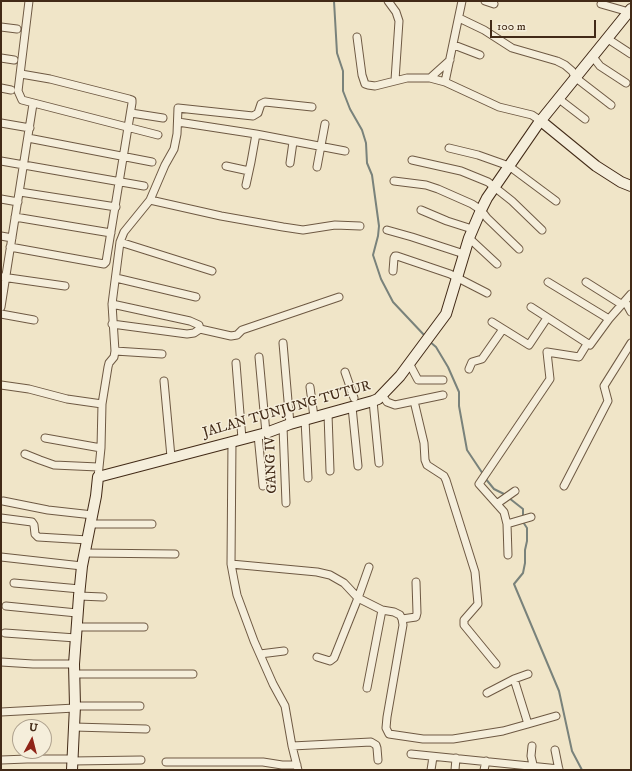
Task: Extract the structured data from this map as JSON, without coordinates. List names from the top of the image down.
{
  "streets": {
    "street": ["JALAN TUNJUNG TUTUR", "GANG IV"]
  },
  "crossings": [
    ["JALAN TUNJUNG TUTUR", "GANG IV"]
  ],
  "scale_bar": "100 m",
  "north": "top"
}
